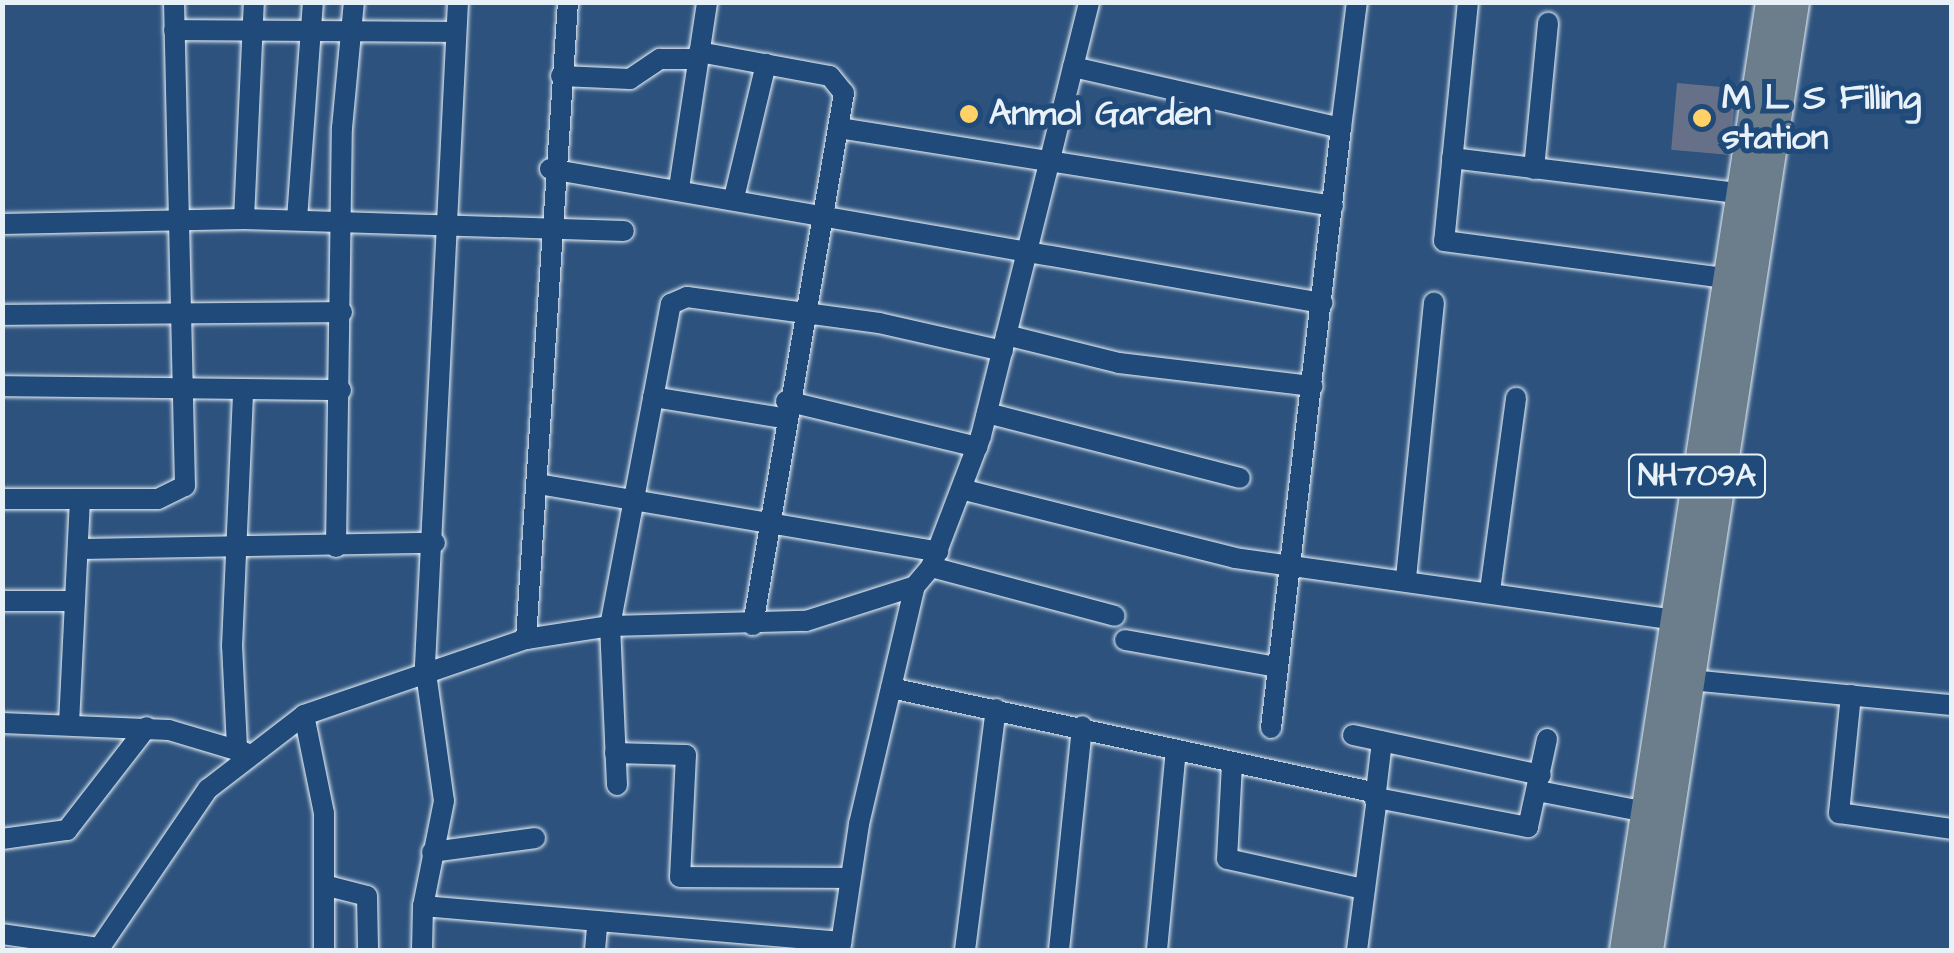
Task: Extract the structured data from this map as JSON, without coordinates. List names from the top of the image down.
{
  "streets": {
    "highway": ["NH709A"]
  },
  "places": ["Anmol Garden", "M L S Filling station"]
}
